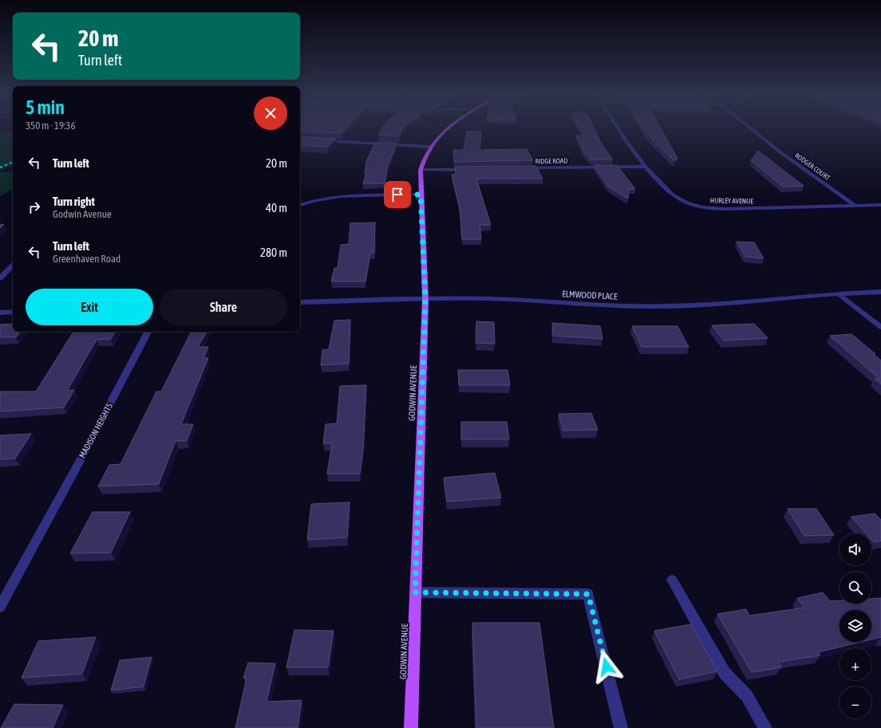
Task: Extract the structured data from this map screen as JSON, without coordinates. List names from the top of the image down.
{
  "streets": {
    "main road": ["GODWIN AVENUE"],
    "street": [
      "RIDGE ROAD",
      "RODGER COURT",
      "HURLEY AVENUE",
      "ELMWOOD PLACE",
      "MADISON HEIGHTS"
    ]
  },
  "crossings": [
    ["RIDGE ROAD", "HURLEY AVENUE"],
    ["RODGER COURT", "HURLEY AVENUE"],
    ["ELMWOOD PLACE", "GODWIN AVENUE"]
  ],
  "page": {
    "turn": ["20 m", "Turn left"],
    "heading": ["5 min", "350 m · 19:36"],
    "list": [
      {
        "name": "Turn left",
        "value": "20 m"
      },
      {
        "name": "Turn right",
        "note": "Godwin Avenue",
        "value": "40 m"
      },
      {
        "name": "Turn left",
        "note": "Greenhaven Road",
        "value": "280 m"
      }
    ],
    "buttons": ["Exit", "Share"],
    "map_buttons": ["+", "−"]
  }
}
